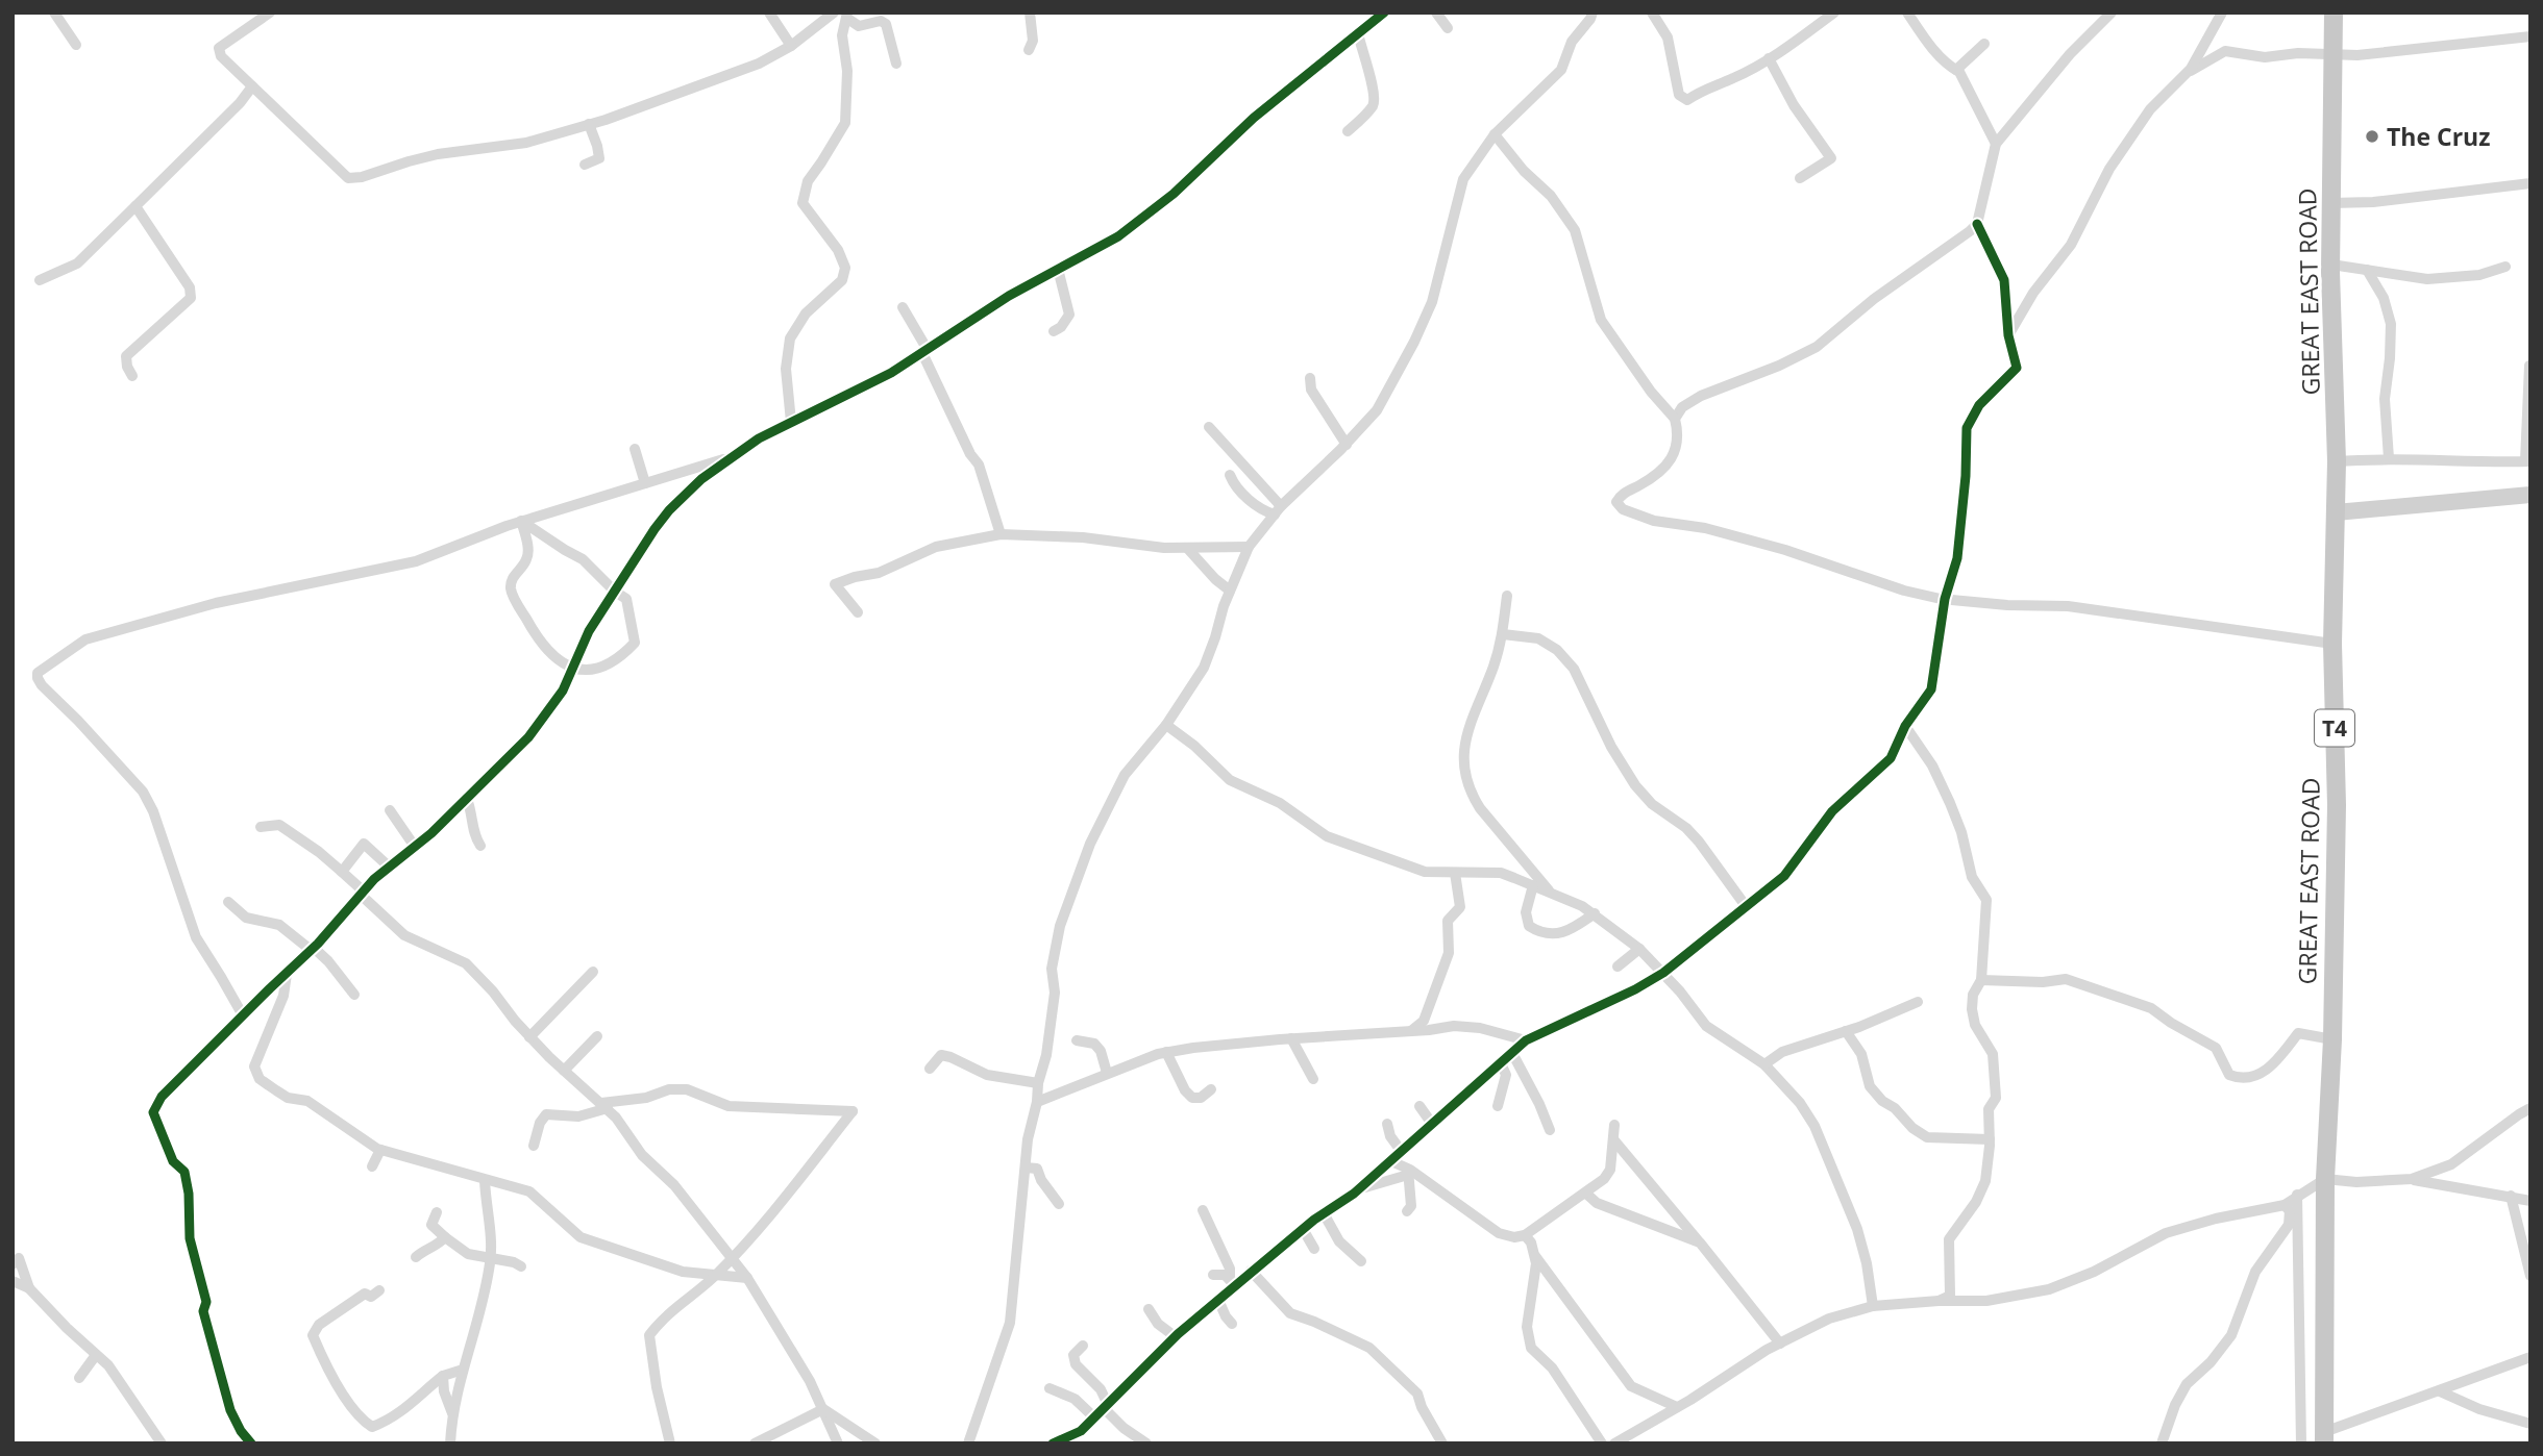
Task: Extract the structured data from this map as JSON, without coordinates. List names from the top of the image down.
{
  "streets": {
    "highway": ["GREAT EAST ROAD", "T4"]
  },
  "places": ["The Cruz"]
}
